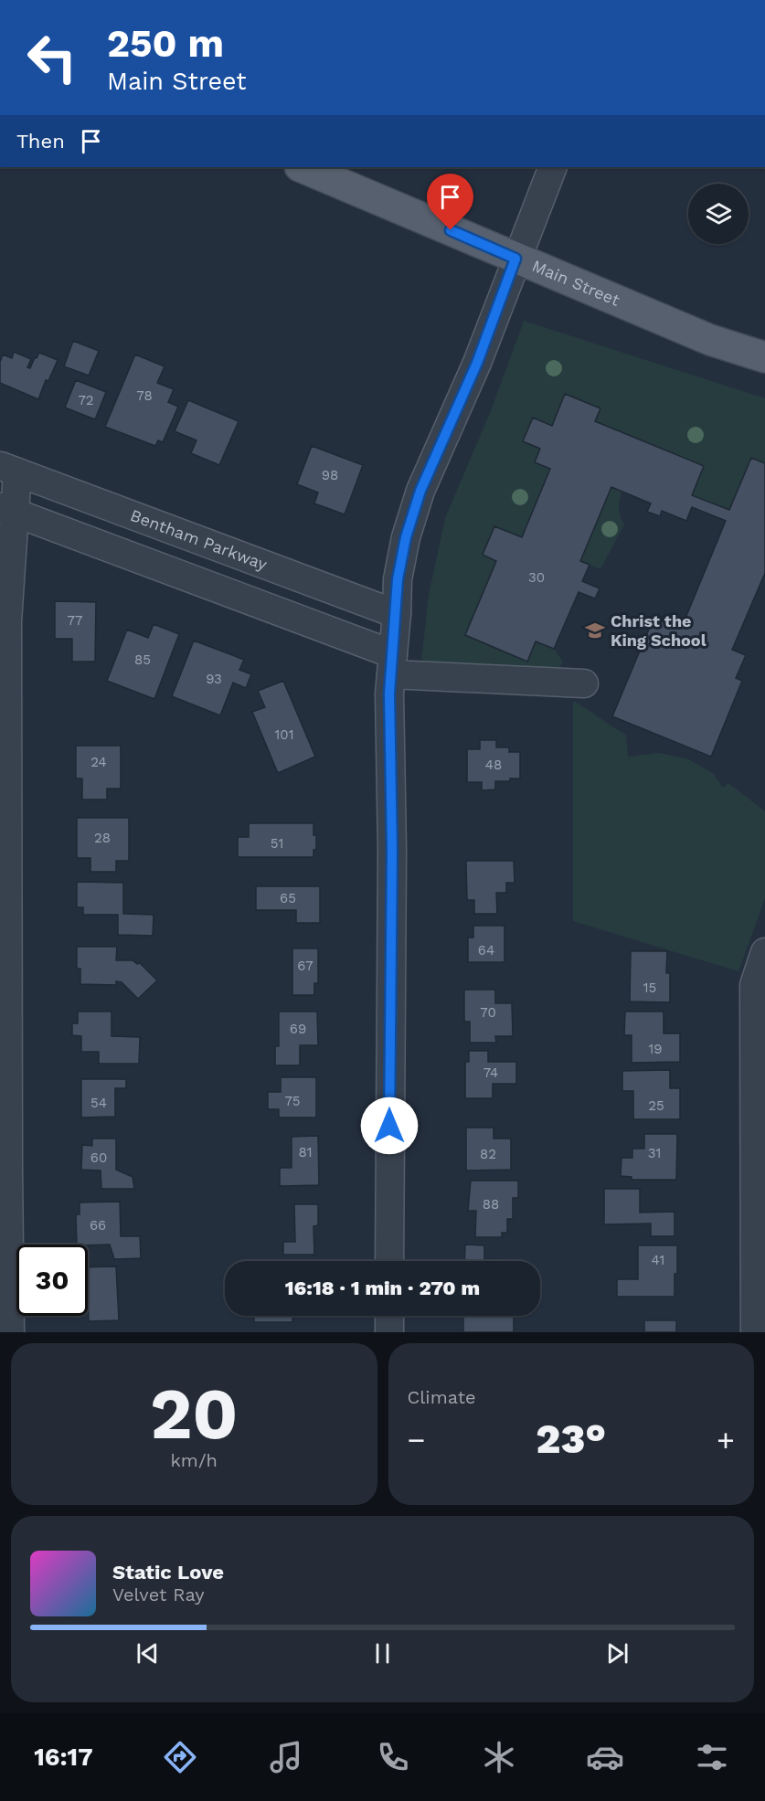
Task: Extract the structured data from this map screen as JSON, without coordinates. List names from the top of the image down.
{
  "streets": {
    "main road": ["Main Street"],
    "street": ["Bentham Parkway"]
  },
  "places": {
    "school or university": ["Christ the King School"]
  },
  "house_numbers": [
    "78",
    "72",
    "98",
    "30",
    "77",
    "85",
    "93",
    "101",
    "24",
    "48",
    "28",
    "51",
    "65",
    "64",
    "67",
    "15",
    "70",
    "69",
    "19",
    "74",
    "75",
    "54",
    "25",
    "81",
    "31",
    "82",
    "60",
    "88",
    "66",
    "41"
  ],
  "page": {
    "turn": ["250 m", "Main Street"],
    "then": "Then",
    "limit": "30",
    "trip": "16:18 · 1 min · 270 m",
    "tile": [
      ["20", "km/h"],
      "Climate"
    ],
    "heat": ["−", "23°", "+"],
    "song": ["Static Love", "Velvet Ray"],
    "tabs": "16:17"
  }
}
